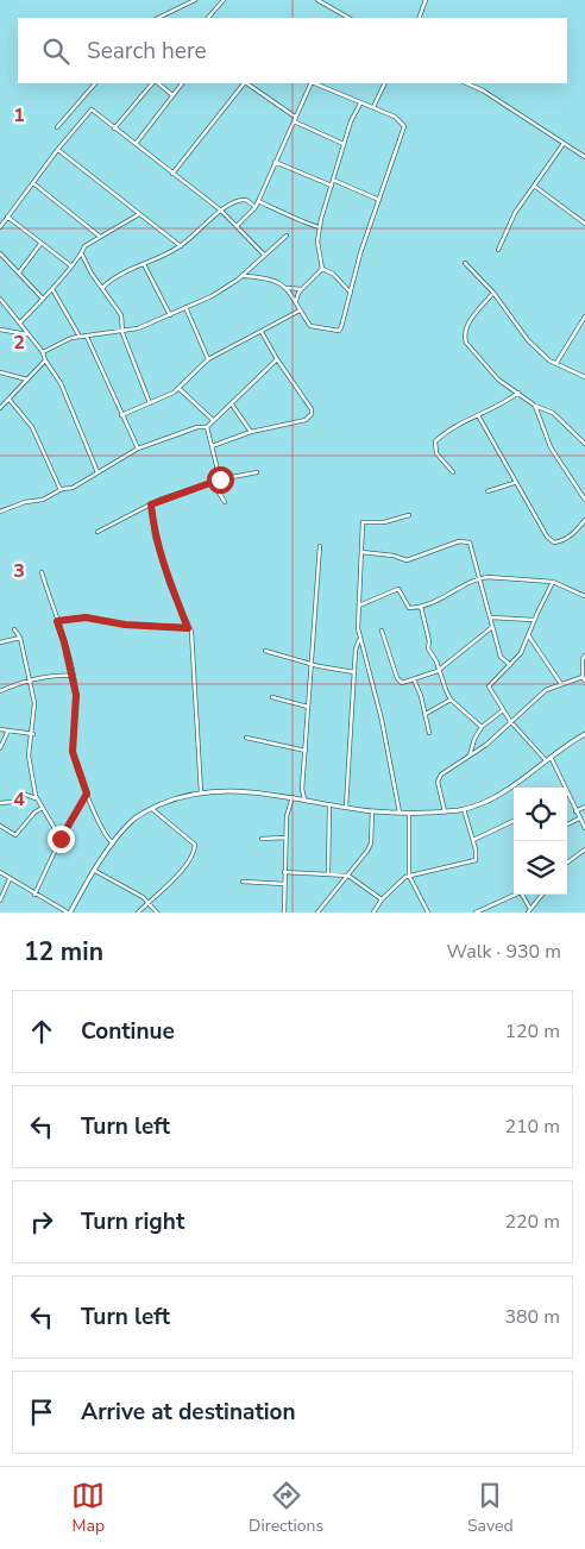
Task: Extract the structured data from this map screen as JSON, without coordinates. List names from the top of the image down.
{
  "page": {
    "search": "Search here",
    "heading": ["12 min", "Walk · 930 m"],
    "list": [
      ["Continue", "120 m"],
      ["Turn left", "210 m"],
      ["Turn right", "220 m"],
      ["Turn left", "380 m"],
      "Arrive at destination"
    ],
    "nav": ["Map", "Directions", "Saved"]
  },
  "grid": {
    "rows": [
      "1",
      "2",
      "3",
      "4"
    ]
  }
}
